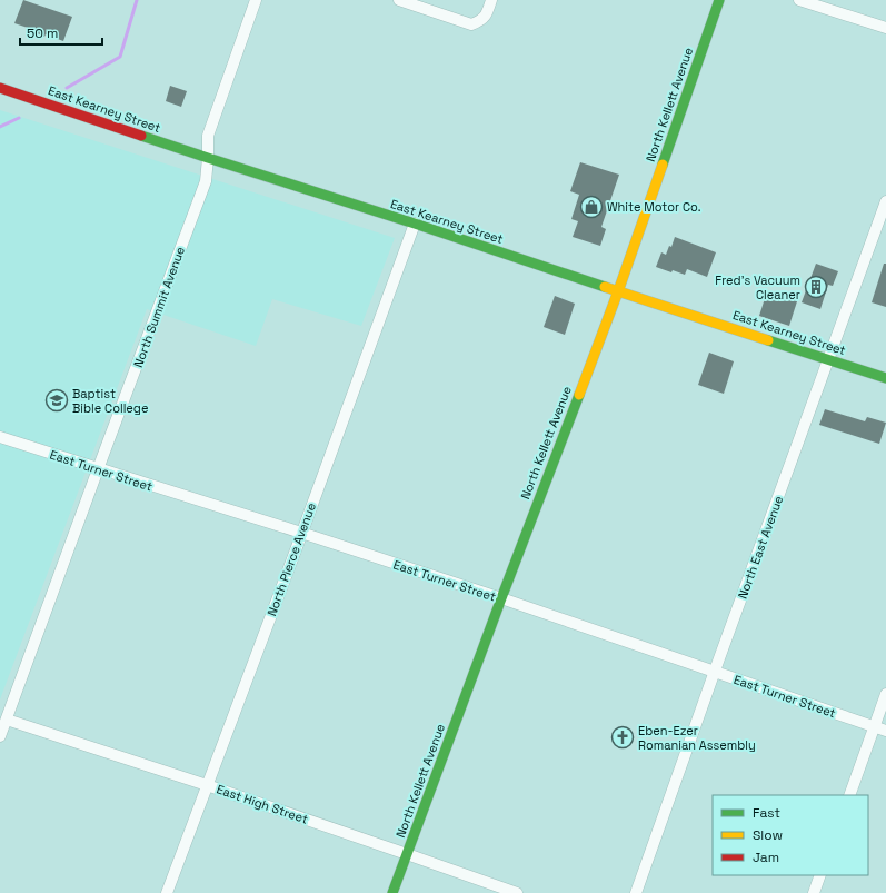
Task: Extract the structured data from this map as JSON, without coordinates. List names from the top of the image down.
{
  "streets": {
    "street": [
      "North Kellett Avenue",
      "East Kearney Street",
      "North Summit Avenue",
      "East Turner Street",
      "North East Avenue",
      "North Pierce Avenue",
      "East High Street"
    ]
  },
  "crossings": [
    ["North Kellett Avenue", "East Kearney Street"],
    ["North Kellett Avenue", "East Turner Street"],
    ["North Kellett Avenue", "East High Street"],
    ["East Kearney Street", "North Summit Avenue"],
    ["East Kearney Street", "North East Avenue"],
    ["East Kearney Street", "North Pierce Avenue"],
    ["North Summit Avenue", "East Turner Street"],
    ["North Summit Avenue", "East High Street"],
    ["East Turner Street", "North East Avenue"],
    ["East Turner Street", "North Pierce Avenue"],
    ["North Pierce Avenue", "East High Street"]
  ],
  "places": {
    "shop": ["White Motor Co."],
    "building": ["Fred's Vacuum Cleaner"],
    "school or university": ["Baptist Bible College"],
    "church": ["Eben-Ezer Romanian Assembly"]
  },
  "legend": ["Fast", "Slow", "Jam"],
  "scale_bar": "50 m"
}
